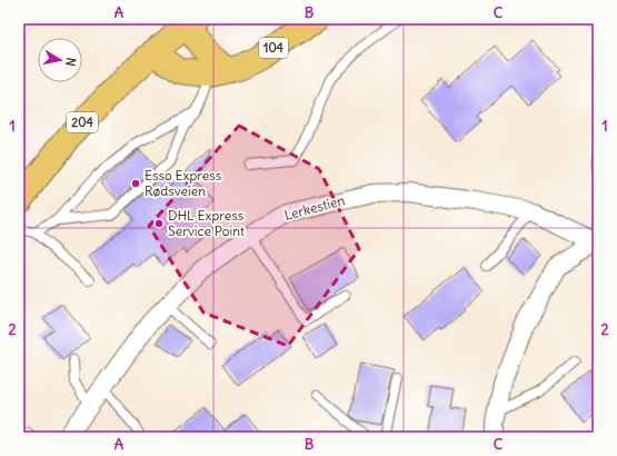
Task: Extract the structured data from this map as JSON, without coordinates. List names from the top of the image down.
{
  "streets": {
    "main road": ["104", "204"],
    "street": ["Lerkestien"]
  },
  "crossings": [
    ["104", "204"]
  ],
  "places": ["Esso Express Rødsveien", "DHL Express Service Point"],
  "north": "right",
  "grid": {
    "columns": ["A", "B", "C"],
    "rows": ["1", "2"]
  }
}
